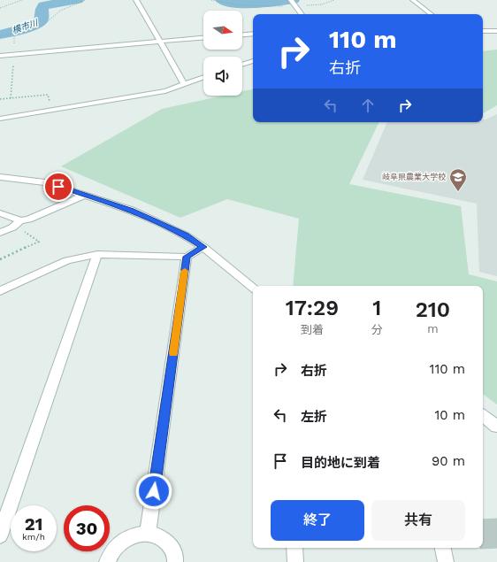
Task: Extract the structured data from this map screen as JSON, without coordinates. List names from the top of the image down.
{
  "water": ["横市川"],
  "places": {
    "school or university": ["岐阜県農業大学校"]
  },
  "north": "right",
  "page": {
    "turn": ["110 m", "右折"],
    "eta": [
      "17:29",
      "到着",
      "1",
      "分",
      "210",
      "m"
    ],
    "list": [
      {
        "name": "右折",
        "value": "110 m"
      },
      {
        "name": "左折",
        "value": "10 m"
      },
      {
        "name": "目的地に到着",
        "value": "90 m"
      }
    ],
    "buttons": ["終了", "共有"],
    "speed": "21 km/h",
    "limit": "30"
  }
}
